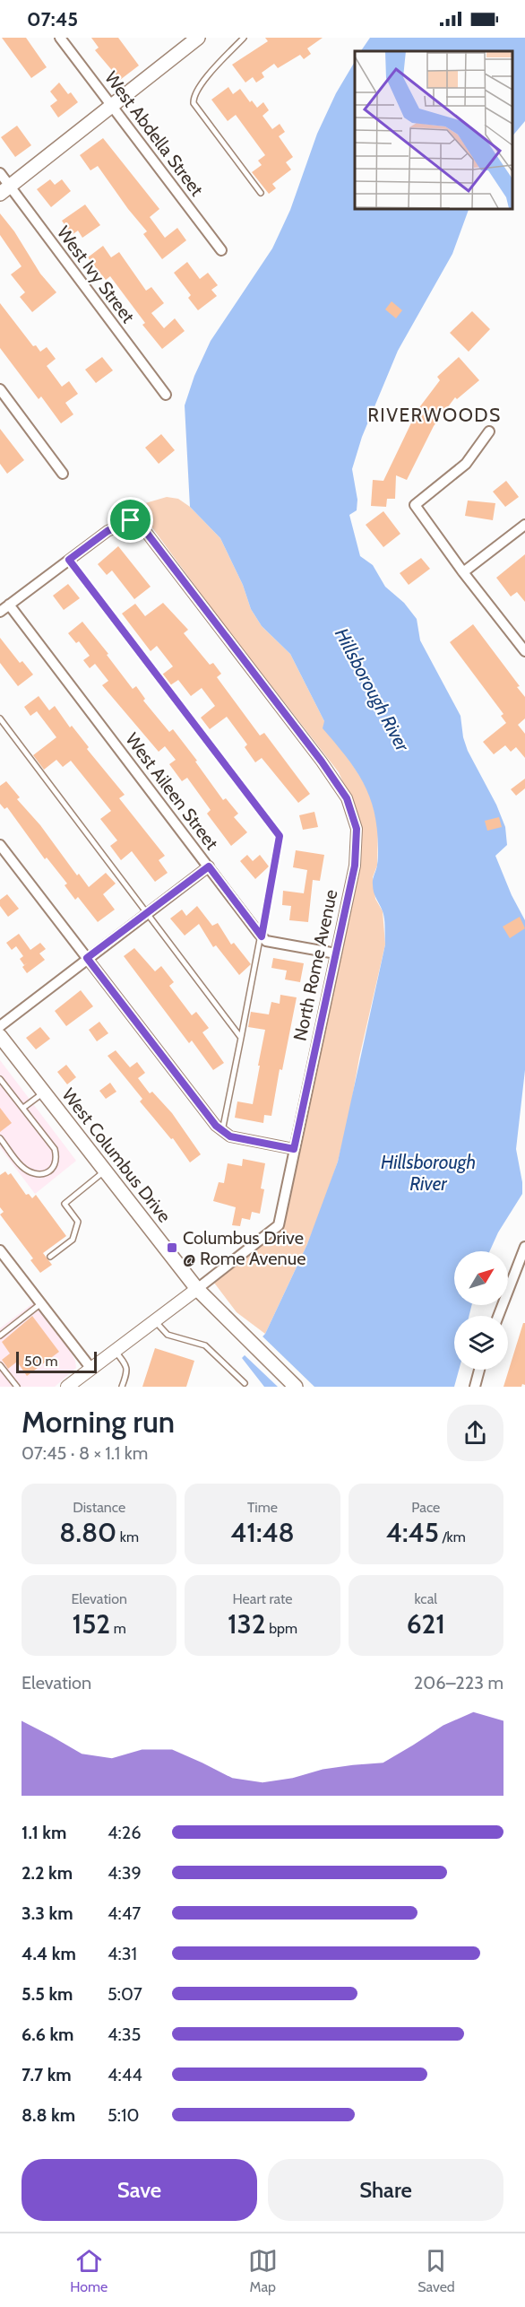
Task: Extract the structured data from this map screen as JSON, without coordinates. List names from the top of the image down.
{
  "streets": {
    "main road": ["West Columbus Drive"],
    "street": [
      "West Abdella Street",
      "West Ivy Street",
      "West Aileen Street",
      "North Rome Avenue"
    ]
  },
  "crossings": [
    ["North Rome Avenue", "West Columbus Drive"]
  ],
  "districts": ["RIVERWOODS"],
  "water": ["Hillsborough River"],
  "places": {
    "transit": ["Columbus Drive @ Rome Avenue"]
  },
  "scale_bar": "50 m",
  "north": "top right",
  "page": {
    "status": "07:45",
    "scale": "50 m",
    "heading": ["Morning run", "07:45 · 8 × 1.1 km"],
    "stats": [
      ["Distance", "8.80 km"],
      ["Time", "41:48"],
      ["Pace", "4:45 /km"],
      ["Elevation", "152 m"],
      ["Heart rate", "132 bpm"],
      ["kcal", "621"]
    ],
    "chart": ["Elevation", "206–223 m"],
    "list": [
      {
        "name": "1.1 km",
        "note": "4:26"
      },
      {
        "name": "2.2 km",
        "note": "4:39"
      },
      {
        "name": "3.3 km",
        "note": "4:47"
      },
      {
        "name": "4.4 km",
        "note": "4:31"
      },
      {
        "name": "5.5 km",
        "note": "5:07"
      },
      {
        "name": "6.6 km",
        "note": "4:35"
      },
      {
        "name": "7.7 km",
        "note": "4:44"
      },
      {
        "name": "8.8 km",
        "note": "5:10"
      }
    ],
    "buttons": ["Save", "Share"],
    "tabs": ["Home", "Map", "Saved"]
  }
}
